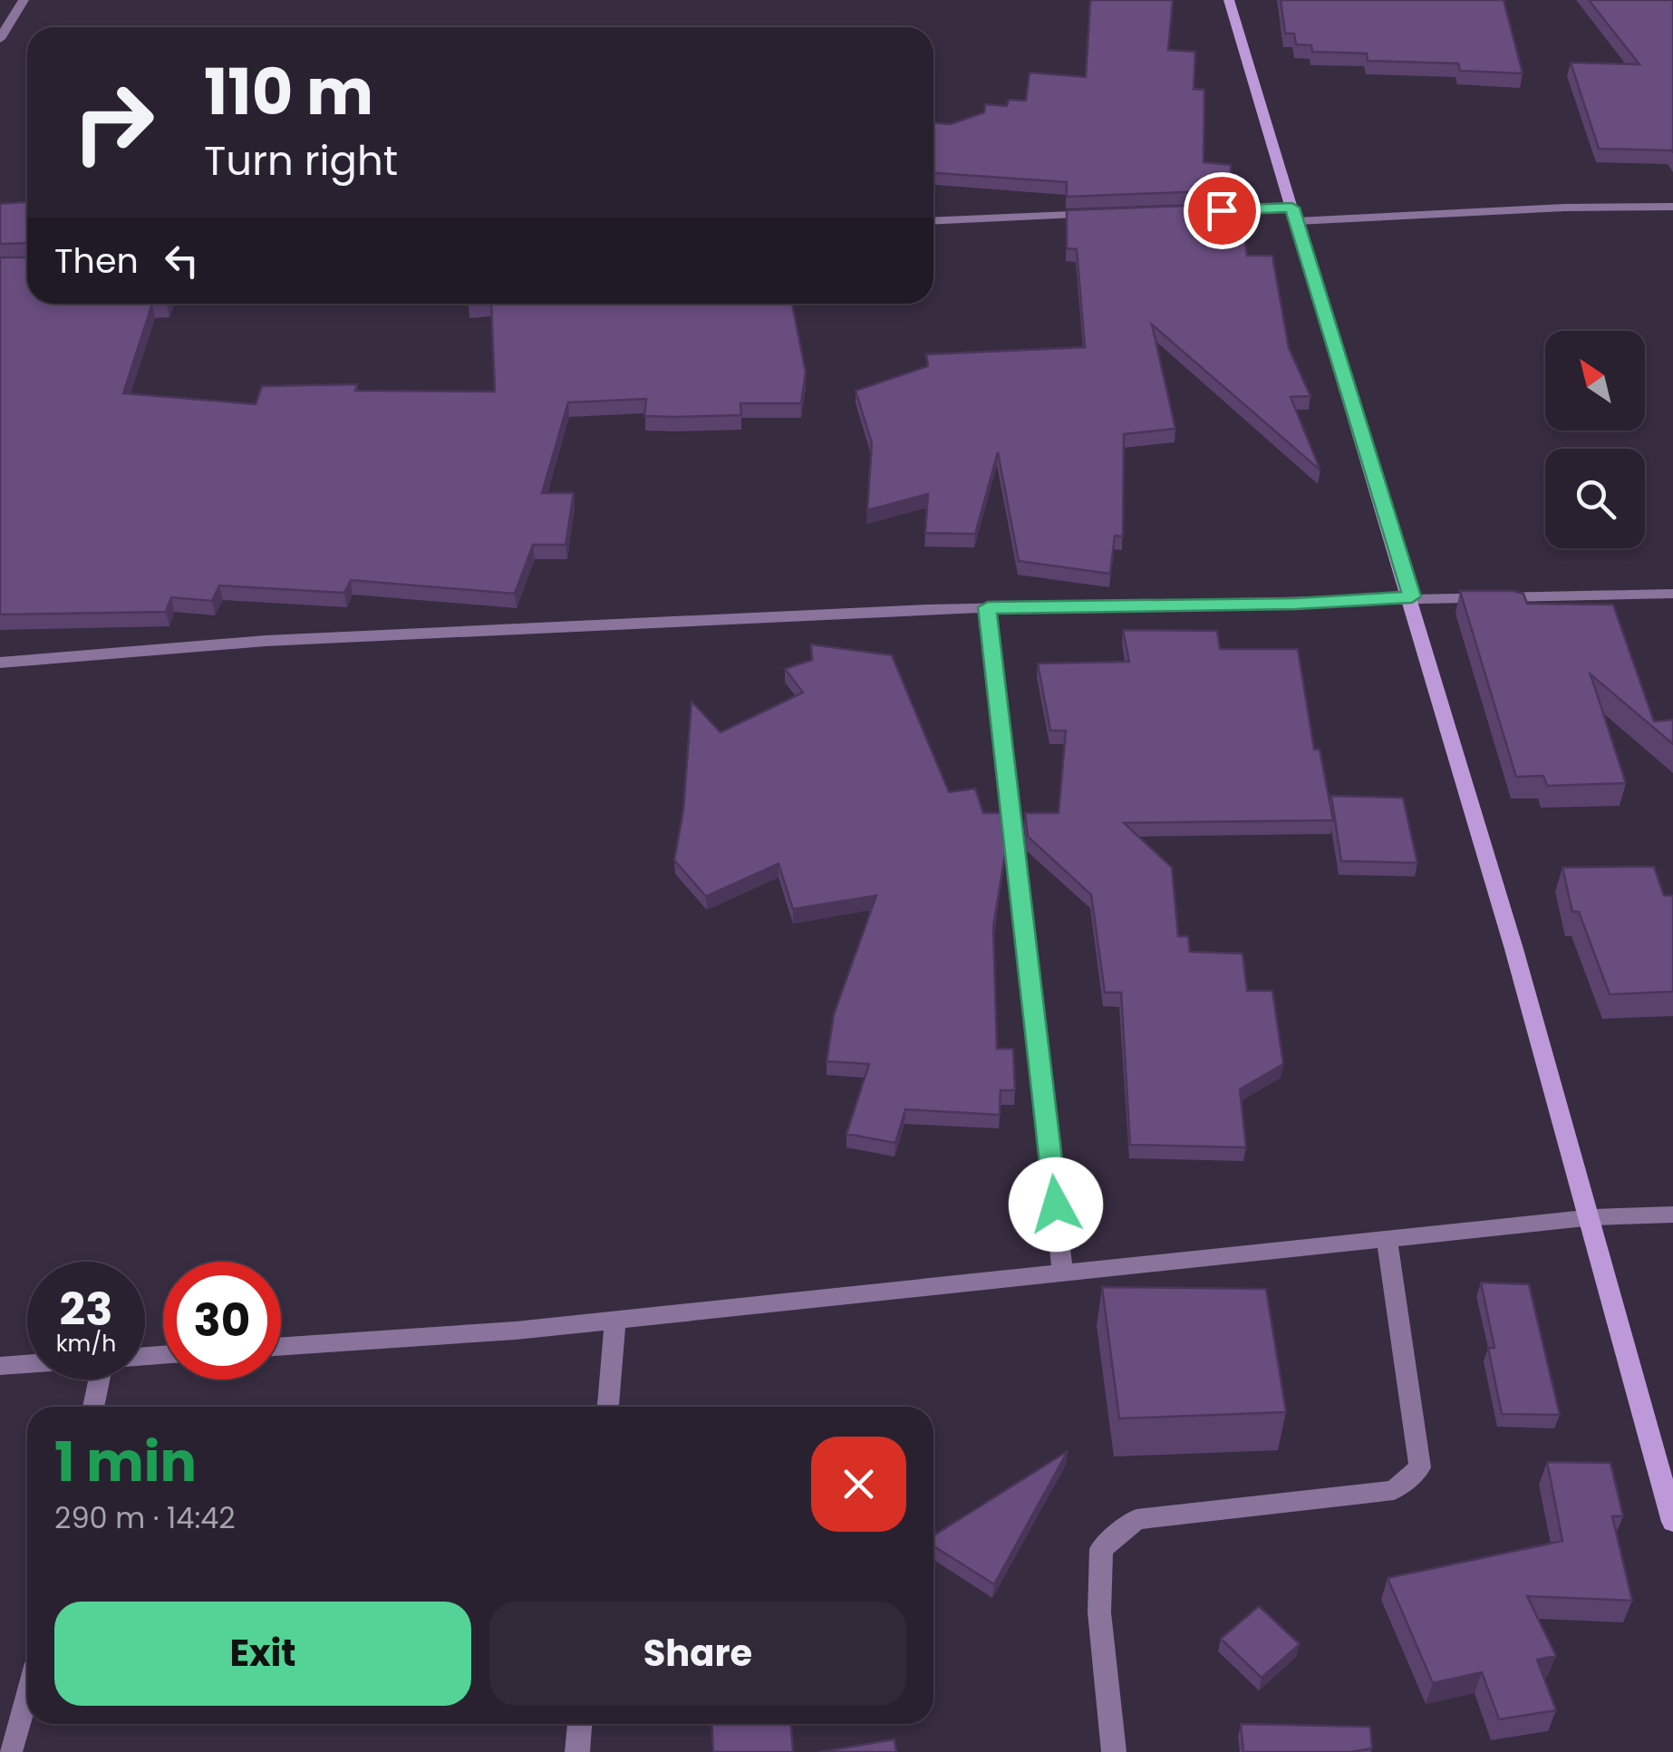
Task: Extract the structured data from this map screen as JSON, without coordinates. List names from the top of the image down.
{
  "north": "top left",
  "page": {
    "turn": ["110 m", "Turn right"],
    "then": "Then",
    "speed": "23 km/h",
    "limit": "30",
    "heading": ["1 min", "290 m · 14:42"],
    "buttons": ["Exit", "Share"]
  }
}
